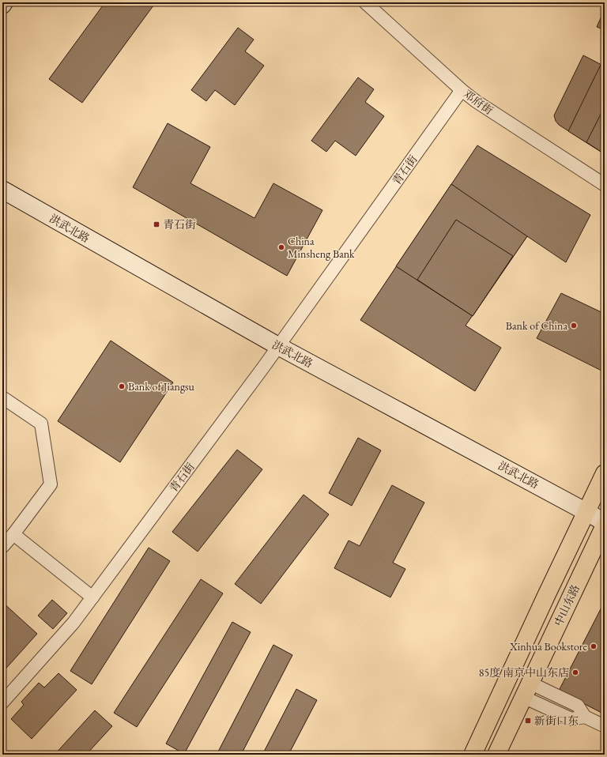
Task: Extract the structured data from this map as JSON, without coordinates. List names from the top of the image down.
{
  "streets": {
    "main road": ["洪武北路", "中山东路"],
    "street": ["邓府街", "青石街"]
  },
  "crossings": [
    ["邓府街", "青石街"],
    ["青石街", "洪武北路"],
    ["洪武北路", "中山东路"]
  ],
  "places": {
    "transit": ["青石街", "新街口东"],
    "other": [
      "China Minsheng Bank",
      "Bank of China",
      "Bank of Jiangsu",
      "Xinhua Bookstore",
      "85度 南京中山东店"
    ]
  }
}
